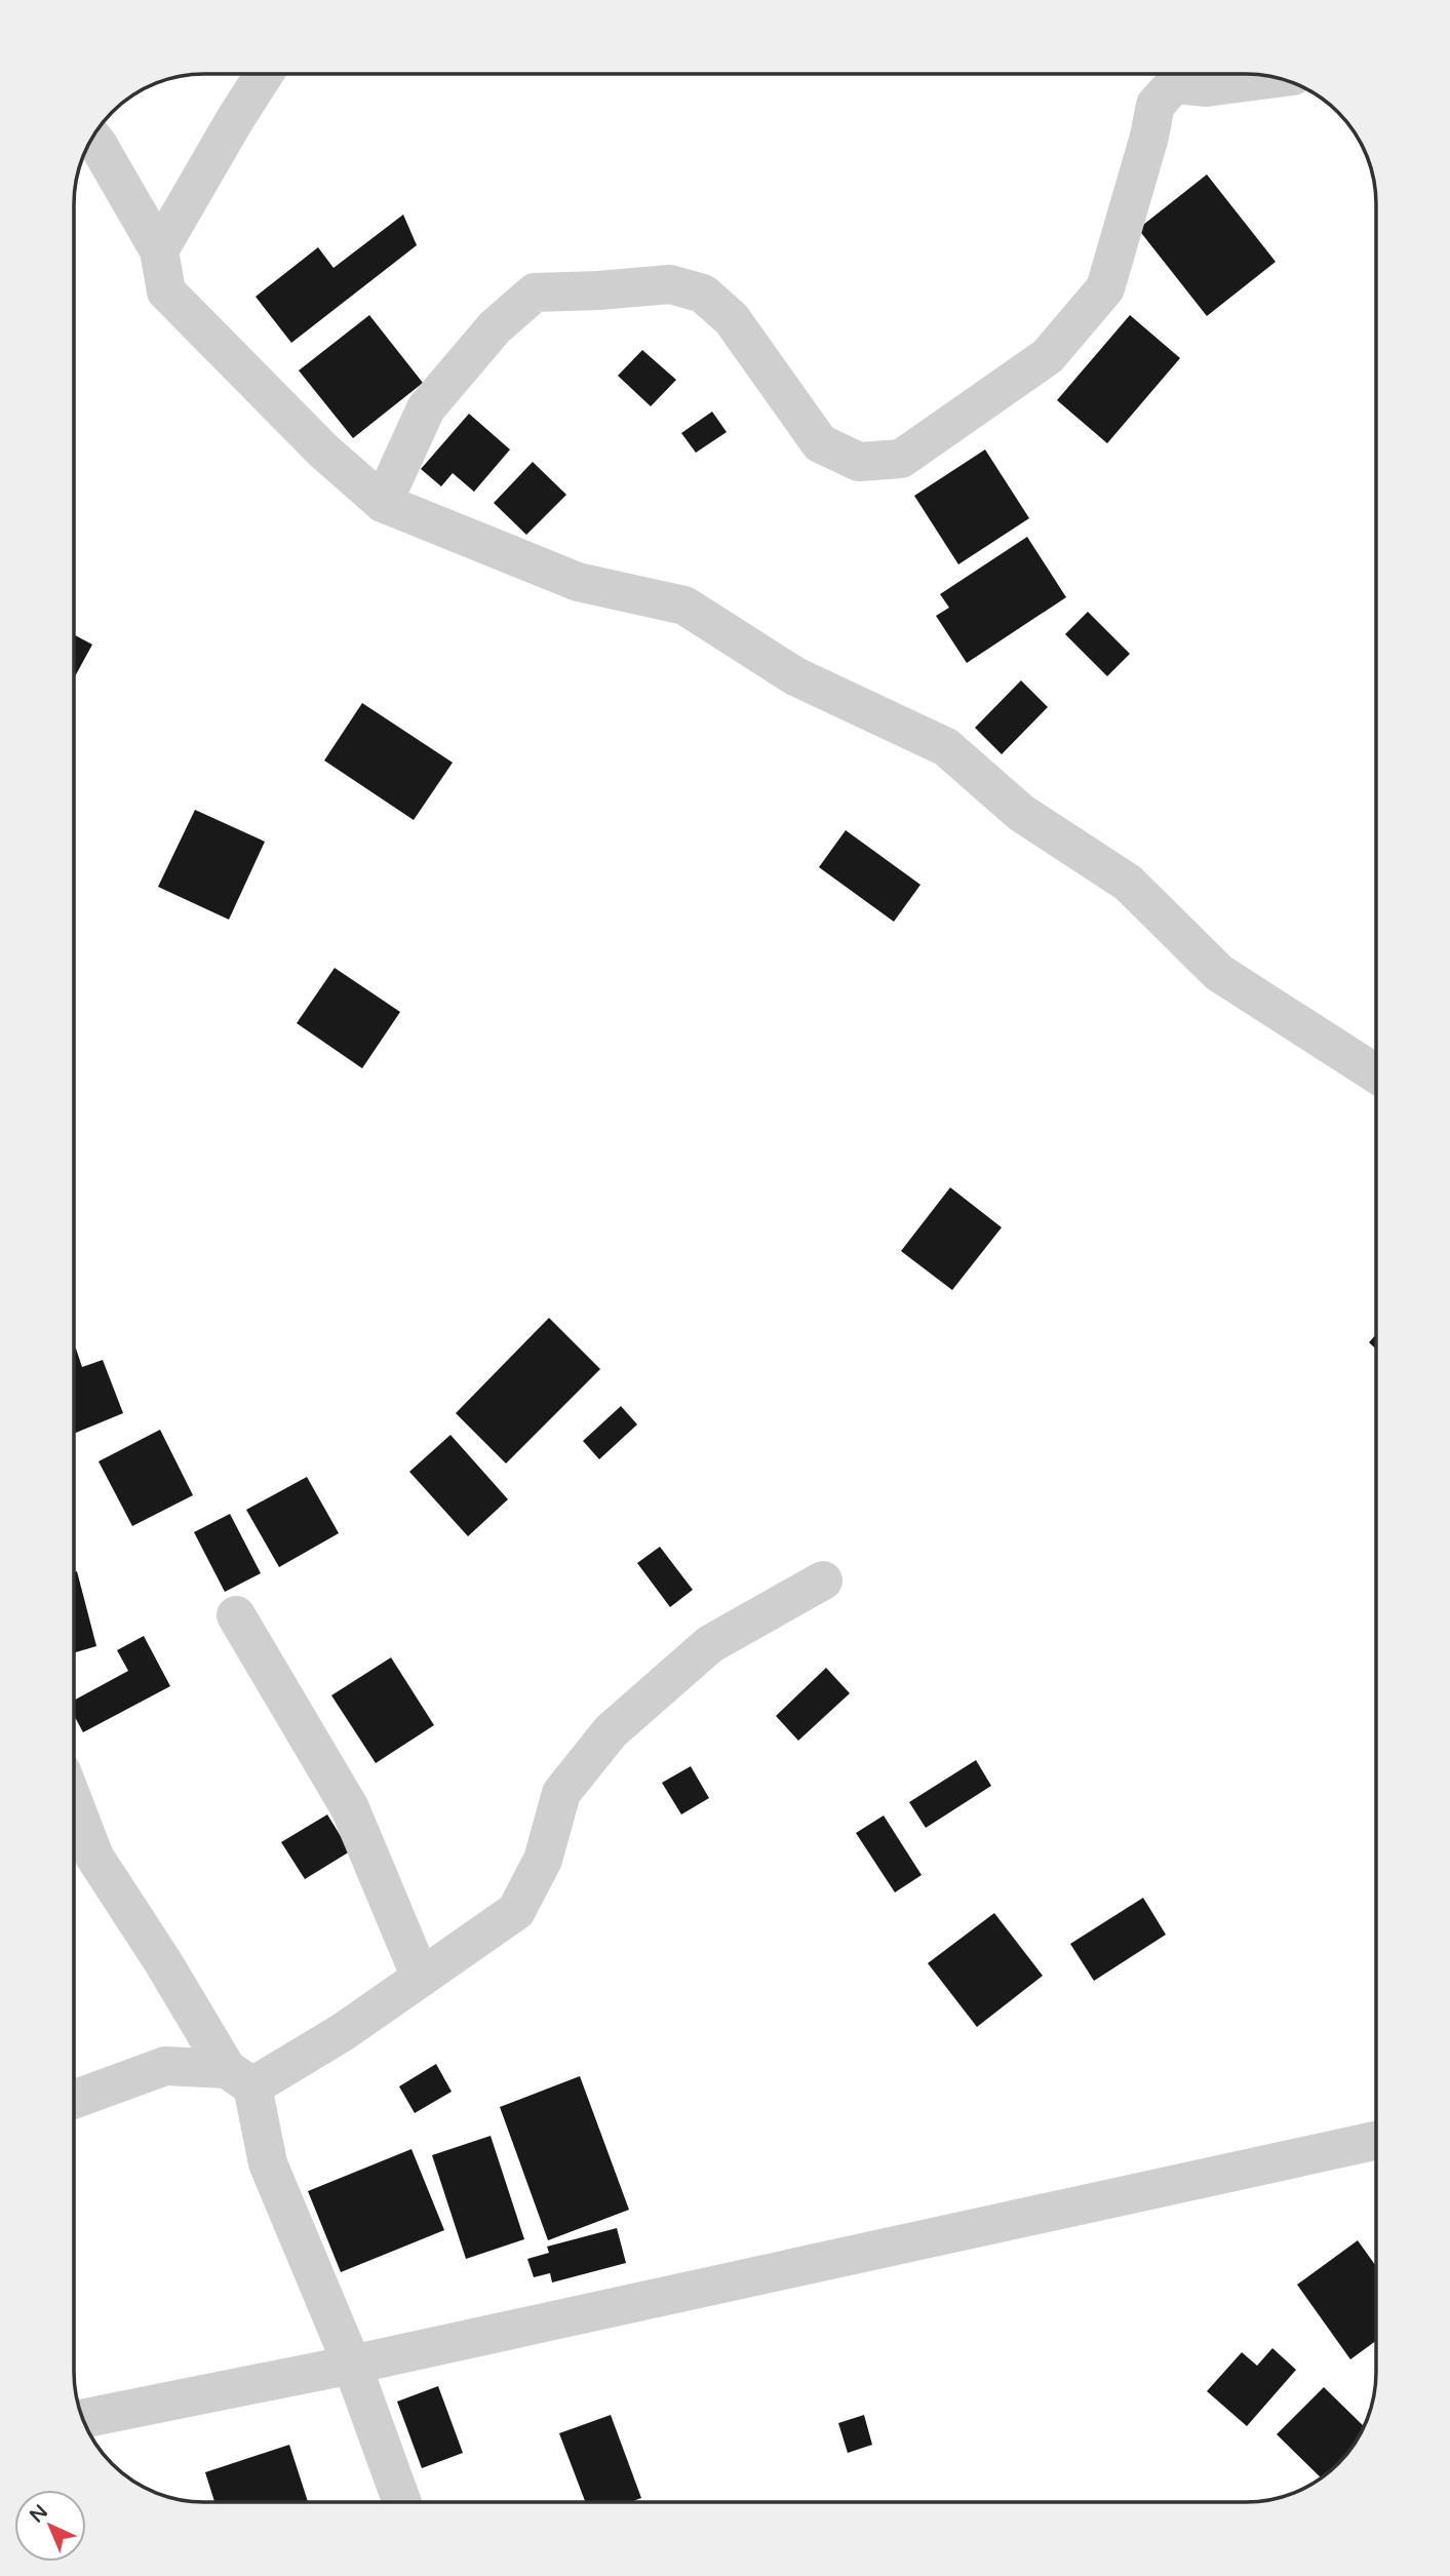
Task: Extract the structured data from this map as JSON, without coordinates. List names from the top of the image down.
{
  "north": "top left"
}
